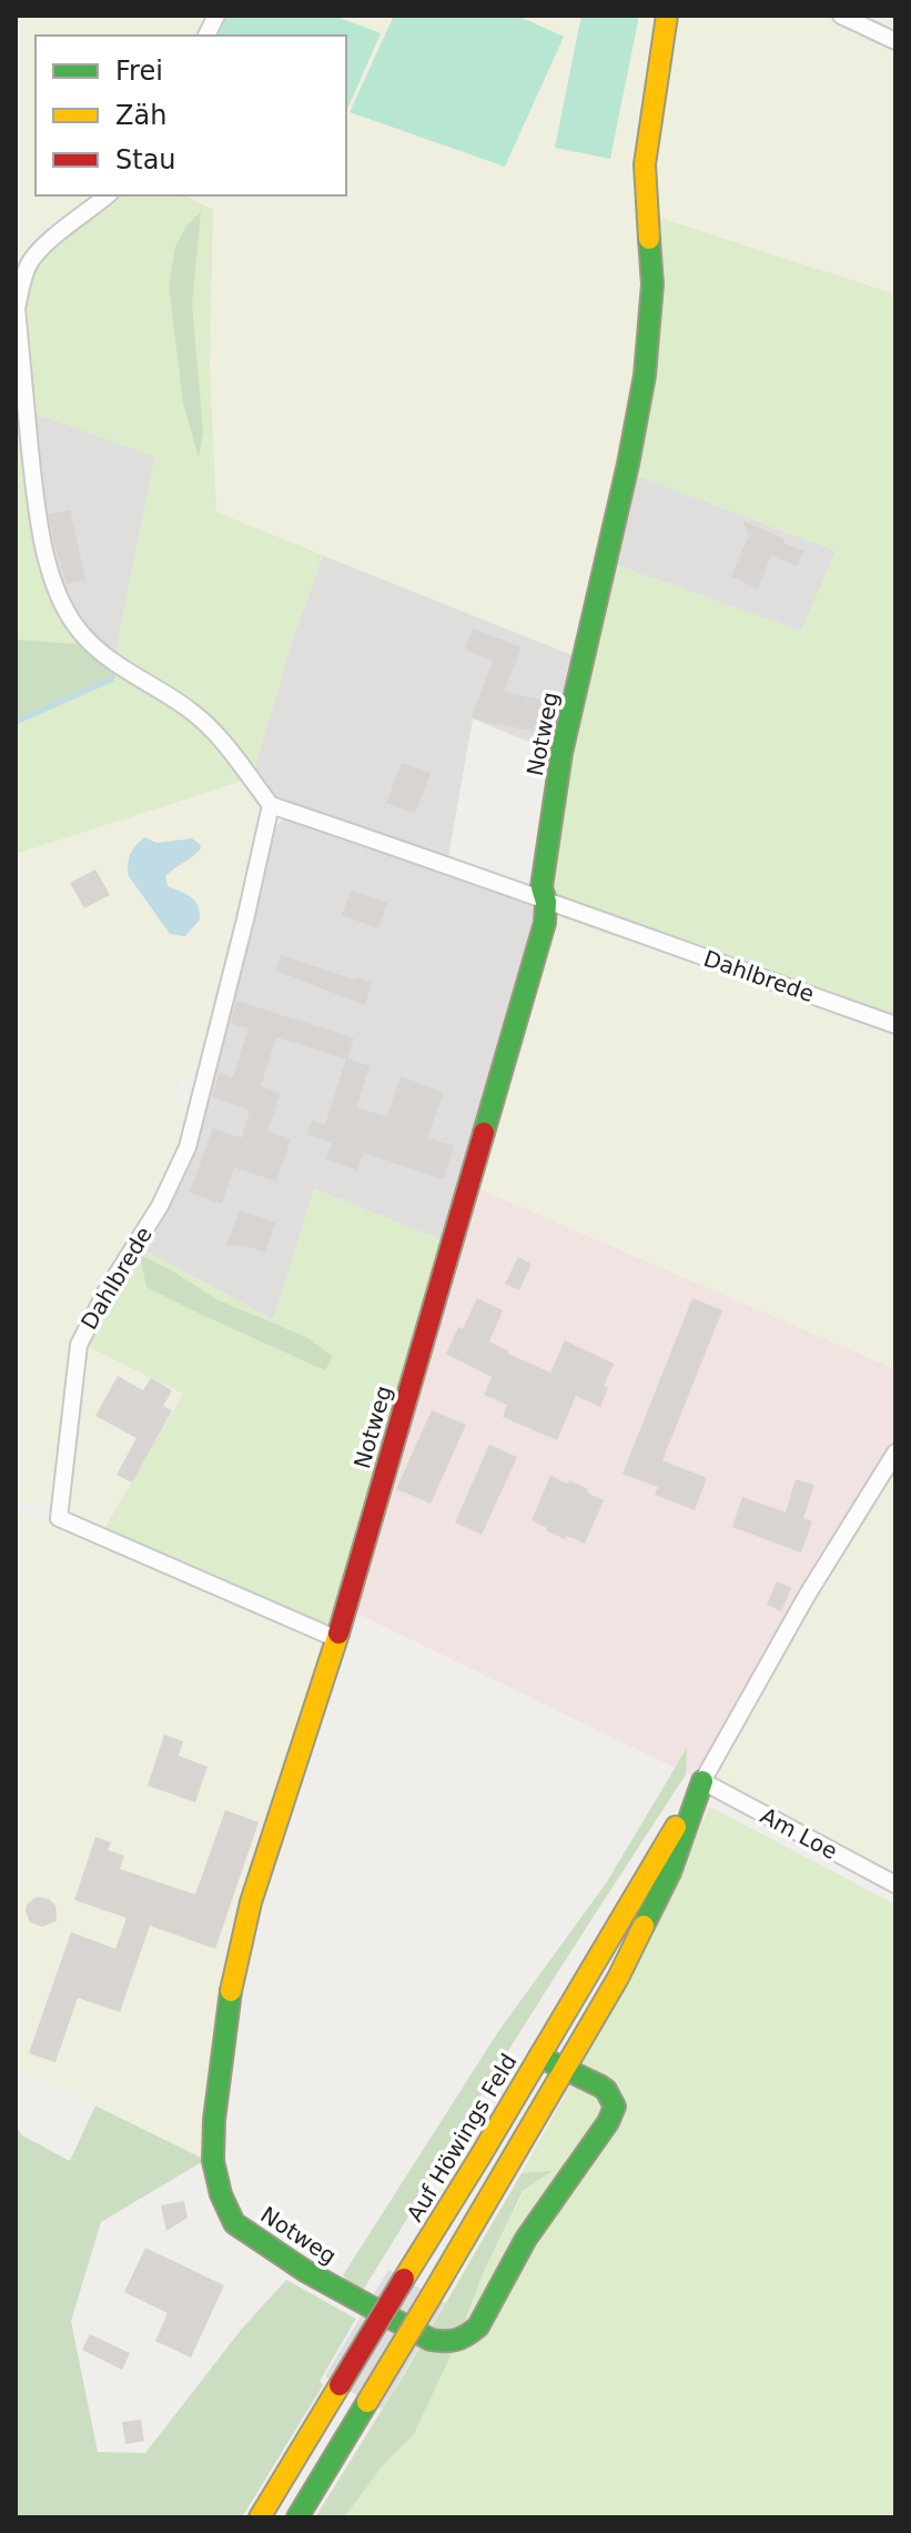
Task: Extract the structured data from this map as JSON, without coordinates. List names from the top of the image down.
{
  "streets": {
    "street": [
      "Notweg",
      "Dahlbrede",
      "Am Loe",
      "Auf Höwings Feld"
    ]
  },
  "crossings": [
    ["Notweg", "Dahlbrede"],
    ["Notweg", "Auf Höwings Feld"],
    ["Am Loe", "Auf Höwings Feld"]
  ],
  "legend": ["Frei", "Zäh", "Stau"]
}
